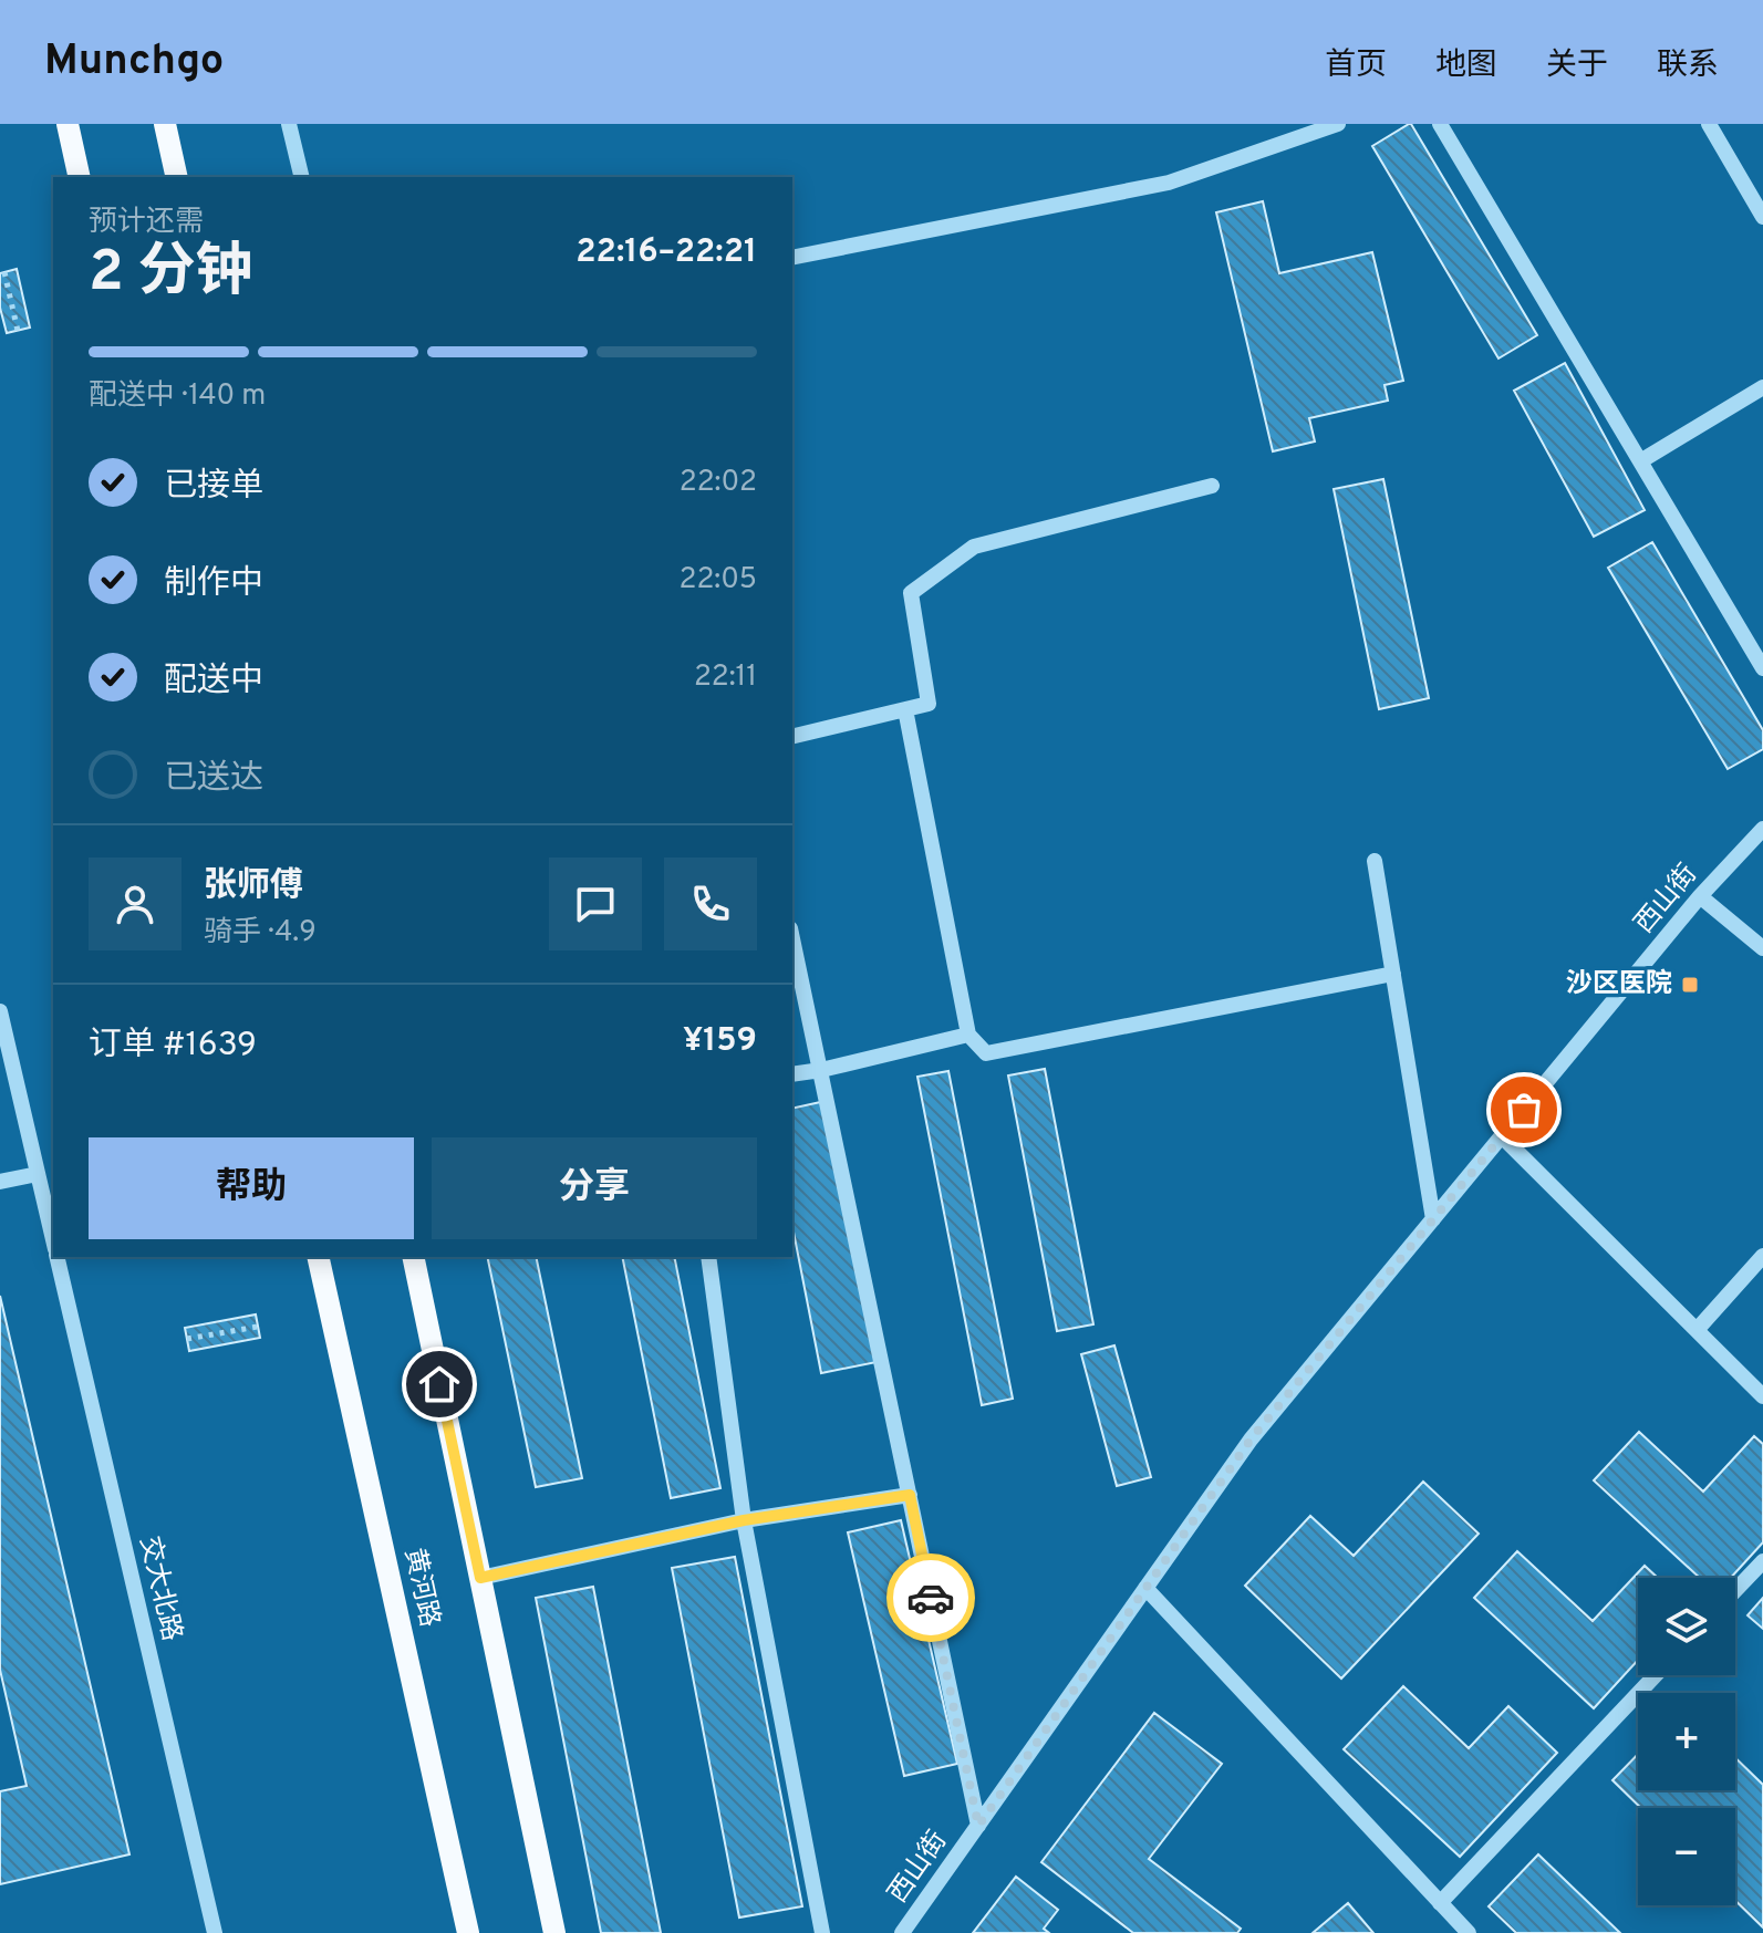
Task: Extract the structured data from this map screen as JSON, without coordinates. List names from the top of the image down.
{
  "streets": {
    "main road": ["黄河路"],
    "street": ["西山街", "交大北路"]
  },
  "places": {
    "transit": ["沙区医院"]
  },
  "page": {
    "header": "Munchgo",
    "nav": [
      "首页",
      "地图",
      "关于",
      "联系"
    ],
    "heading": ["2 分钟", "预计还需", "22:16–22:21"],
    "panel": [
      "张师傅",
      "骑手 · 4.9",
      "订单 #1639",
      "¥159"
    ],
    "bar": "配送中 · 140 m",
    "list": [
      ["已接单", "22:02"],
      ["制作中", "22:05"],
      ["配送中", "22:11"],
      "已送达"
    ],
    "buttons": ["帮助", "分享"],
    "map_buttons": ["+", "−"]
  }
}
